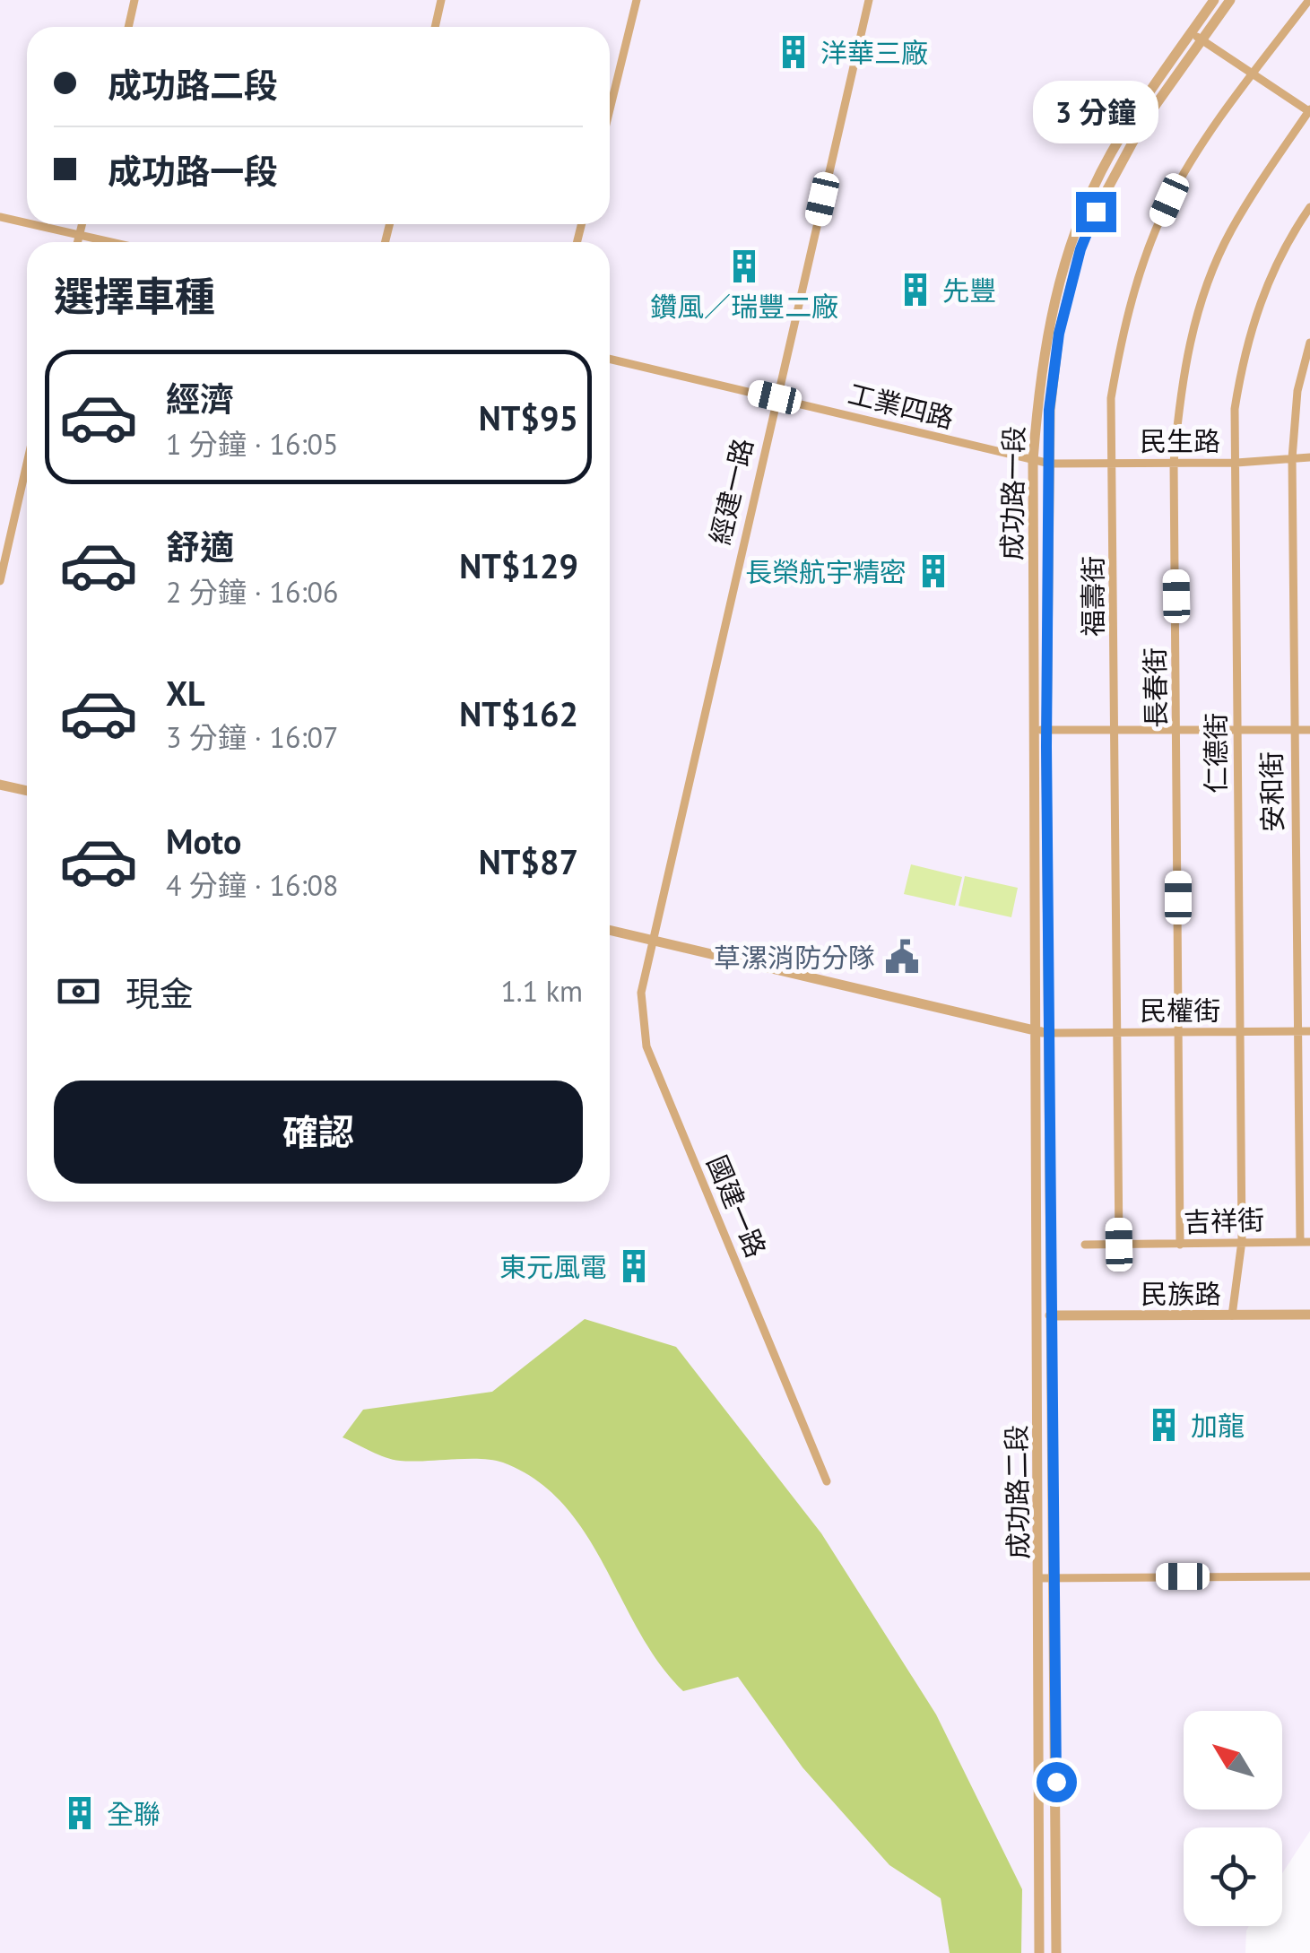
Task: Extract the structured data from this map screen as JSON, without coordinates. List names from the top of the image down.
{
  "streets": {
    "street": [
      "工業四路",
      "民生路",
      "經建一路",
      "成功路一段",
      "福壽街",
      "長春街",
      "仁德街",
      "安和街",
      "民權街",
      "國建一路",
      "吉祥街",
      "民族路",
      "成功路二段"
    ]
  },
  "crossings": [
    ["工業四路", "民生路"],
    ["工業四路", "經建一路"],
    ["工業四路", "成功路一段"],
    ["民生路", "成功路一段"],
    ["民生路", "福壽街"],
    ["民生路", "長春街"],
    ["民生路", "仁德街"],
    ["民生路", "安和街"],
    ["經建一路", "國建一路"],
    ["成功路一段", "民權街"],
    ["成功路一段", "成功路二段"],
    ["福壽街", "民權街"],
    ["福壽街", "吉祥街"],
    ["長春街", "民權街"],
    ["長春街", "吉祥街"],
    ["仁德街", "民權街"],
    ["仁德街", "吉祥街"],
    ["仁德街", "民族路"],
    ["安和街", "民權街"],
    ["安和街", "吉祥街"],
    ["民權街", "成功路二段"],
    ["民族路", "成功路二段"]
  ],
  "places": {
    "building": [
      "洋華三廠",
      "鑽風／瑞豐二廠",
      "先豐",
      "長榮航宇精密",
      "東元風電",
      "加龍",
      "全聯"
    ],
    "public building": ["草漯消防分隊"]
  },
  "north": "top left",
  "page": {
    "banner": ["成功路二段", "成功路一段"],
    "bubble": "3 分鐘",
    "heading": "選擇車種",
    "list": [
      {
        "name": "經濟",
        "note": "1 分鐘 · 16:05",
        "value": "NT$95"
      },
      {
        "name": "舒適",
        "note": "2 分鐘 · 16:06",
        "value": "NT$129"
      },
      {
        "name": "XL",
        "note": "3 分鐘 · 16:07",
        "value": "NT$162"
      },
      {
        "name": "Moto",
        "note": "4 分鐘 · 16:08",
        "value": "NT$87"
      }
    ],
    "pay": ["現金", "1.1 km"],
    "buttons": "確認"
  }
}
